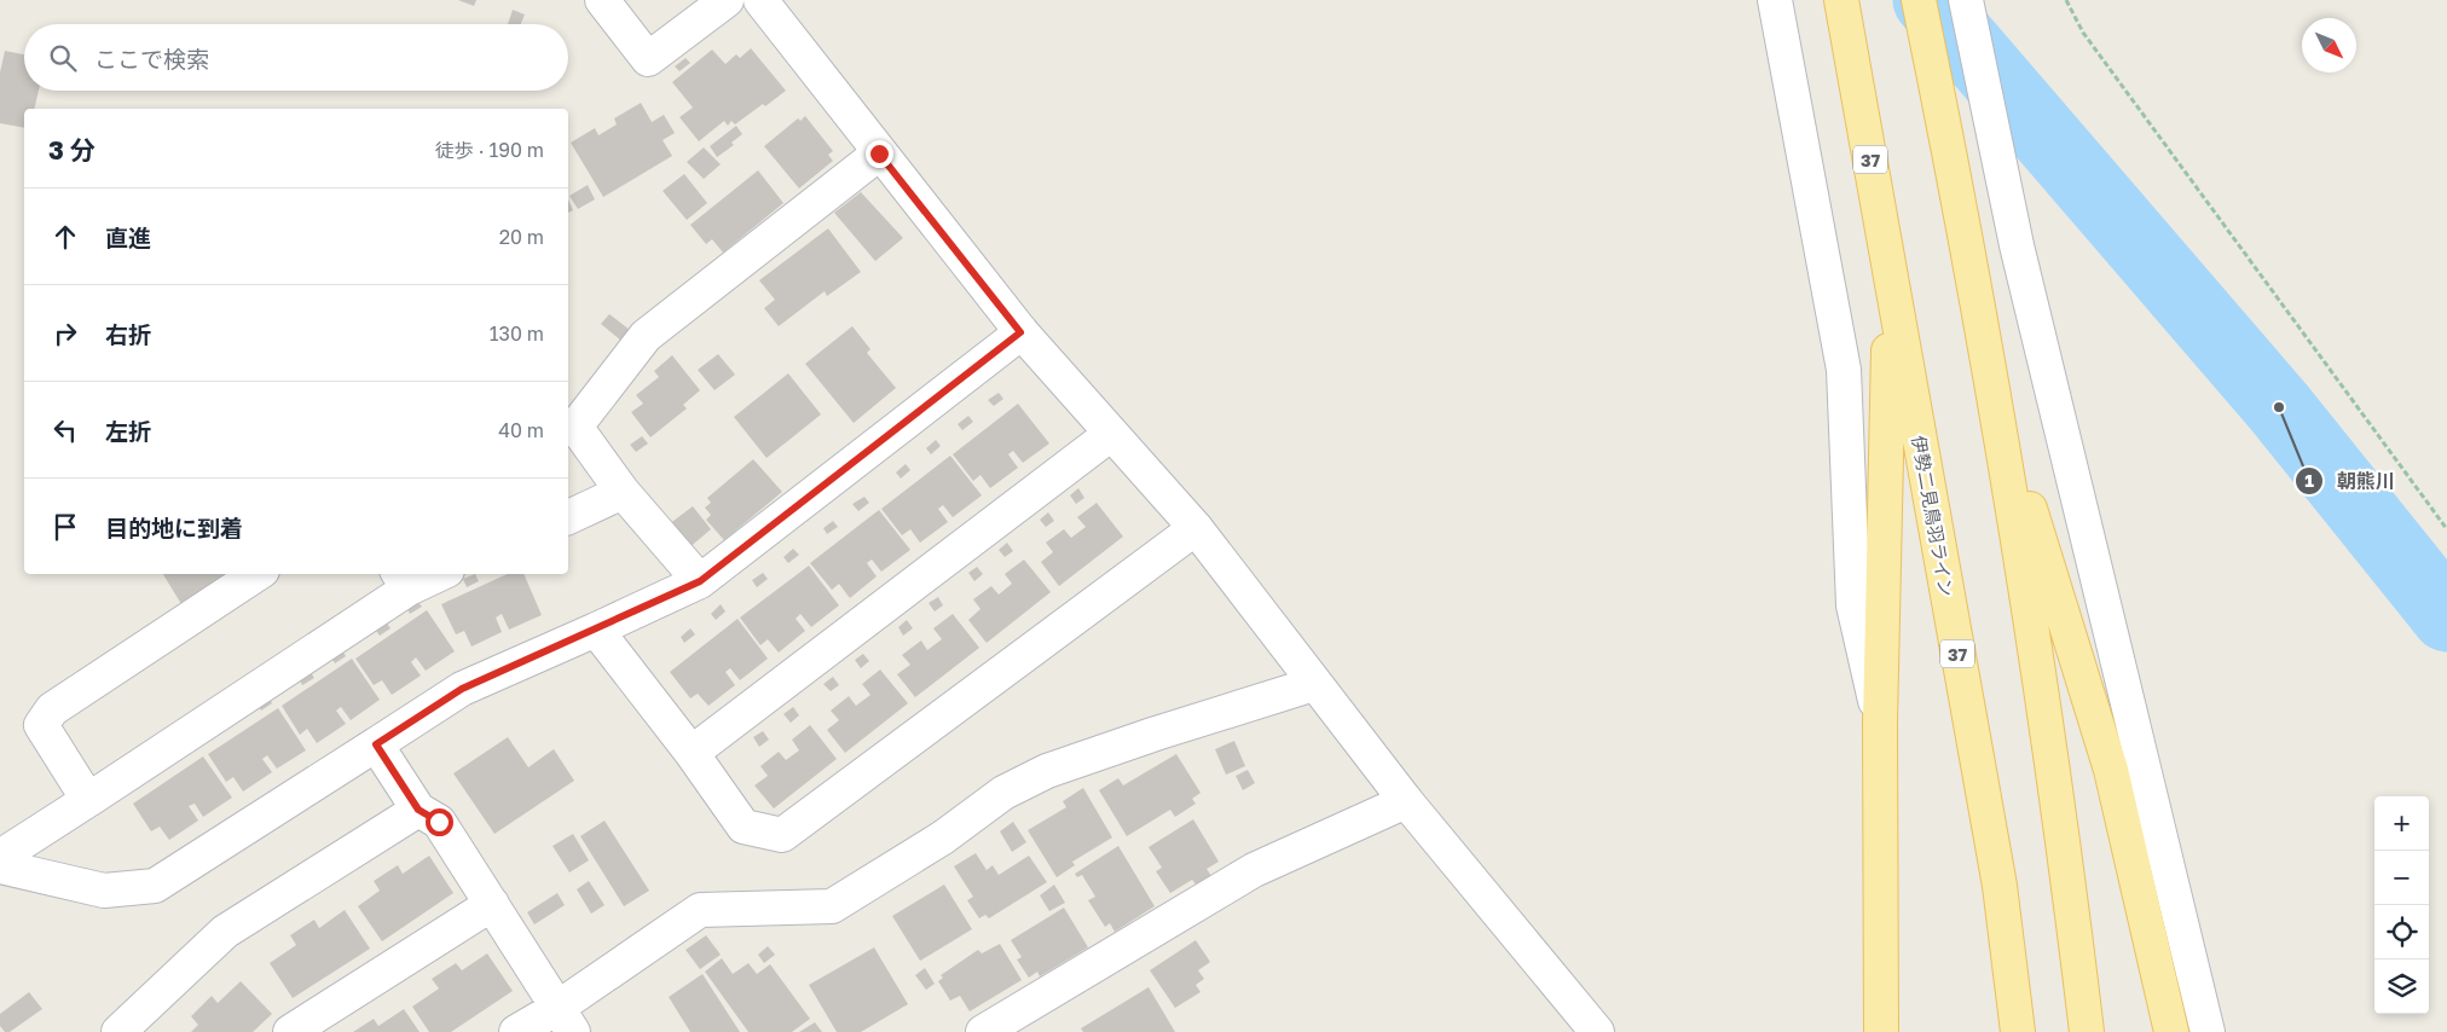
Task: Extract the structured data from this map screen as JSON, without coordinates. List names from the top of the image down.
{
  "streets": {
    "main road": ["37", "伊勢二見鳥羽ライン"]
  },
  "places": ["朝熊川"],
  "north": "bottom right",
  "page": {
    "search": "ここで検索",
    "heading": ["3 分", "徒歩 · 190 m"],
    "list": [
      ["直進", "20 m"],
      ["右折", "130 m"],
      ["左折", "40 m"],
      "目的地に到着"
    ],
    "map_buttons": ["+", "−"]
  }
}
